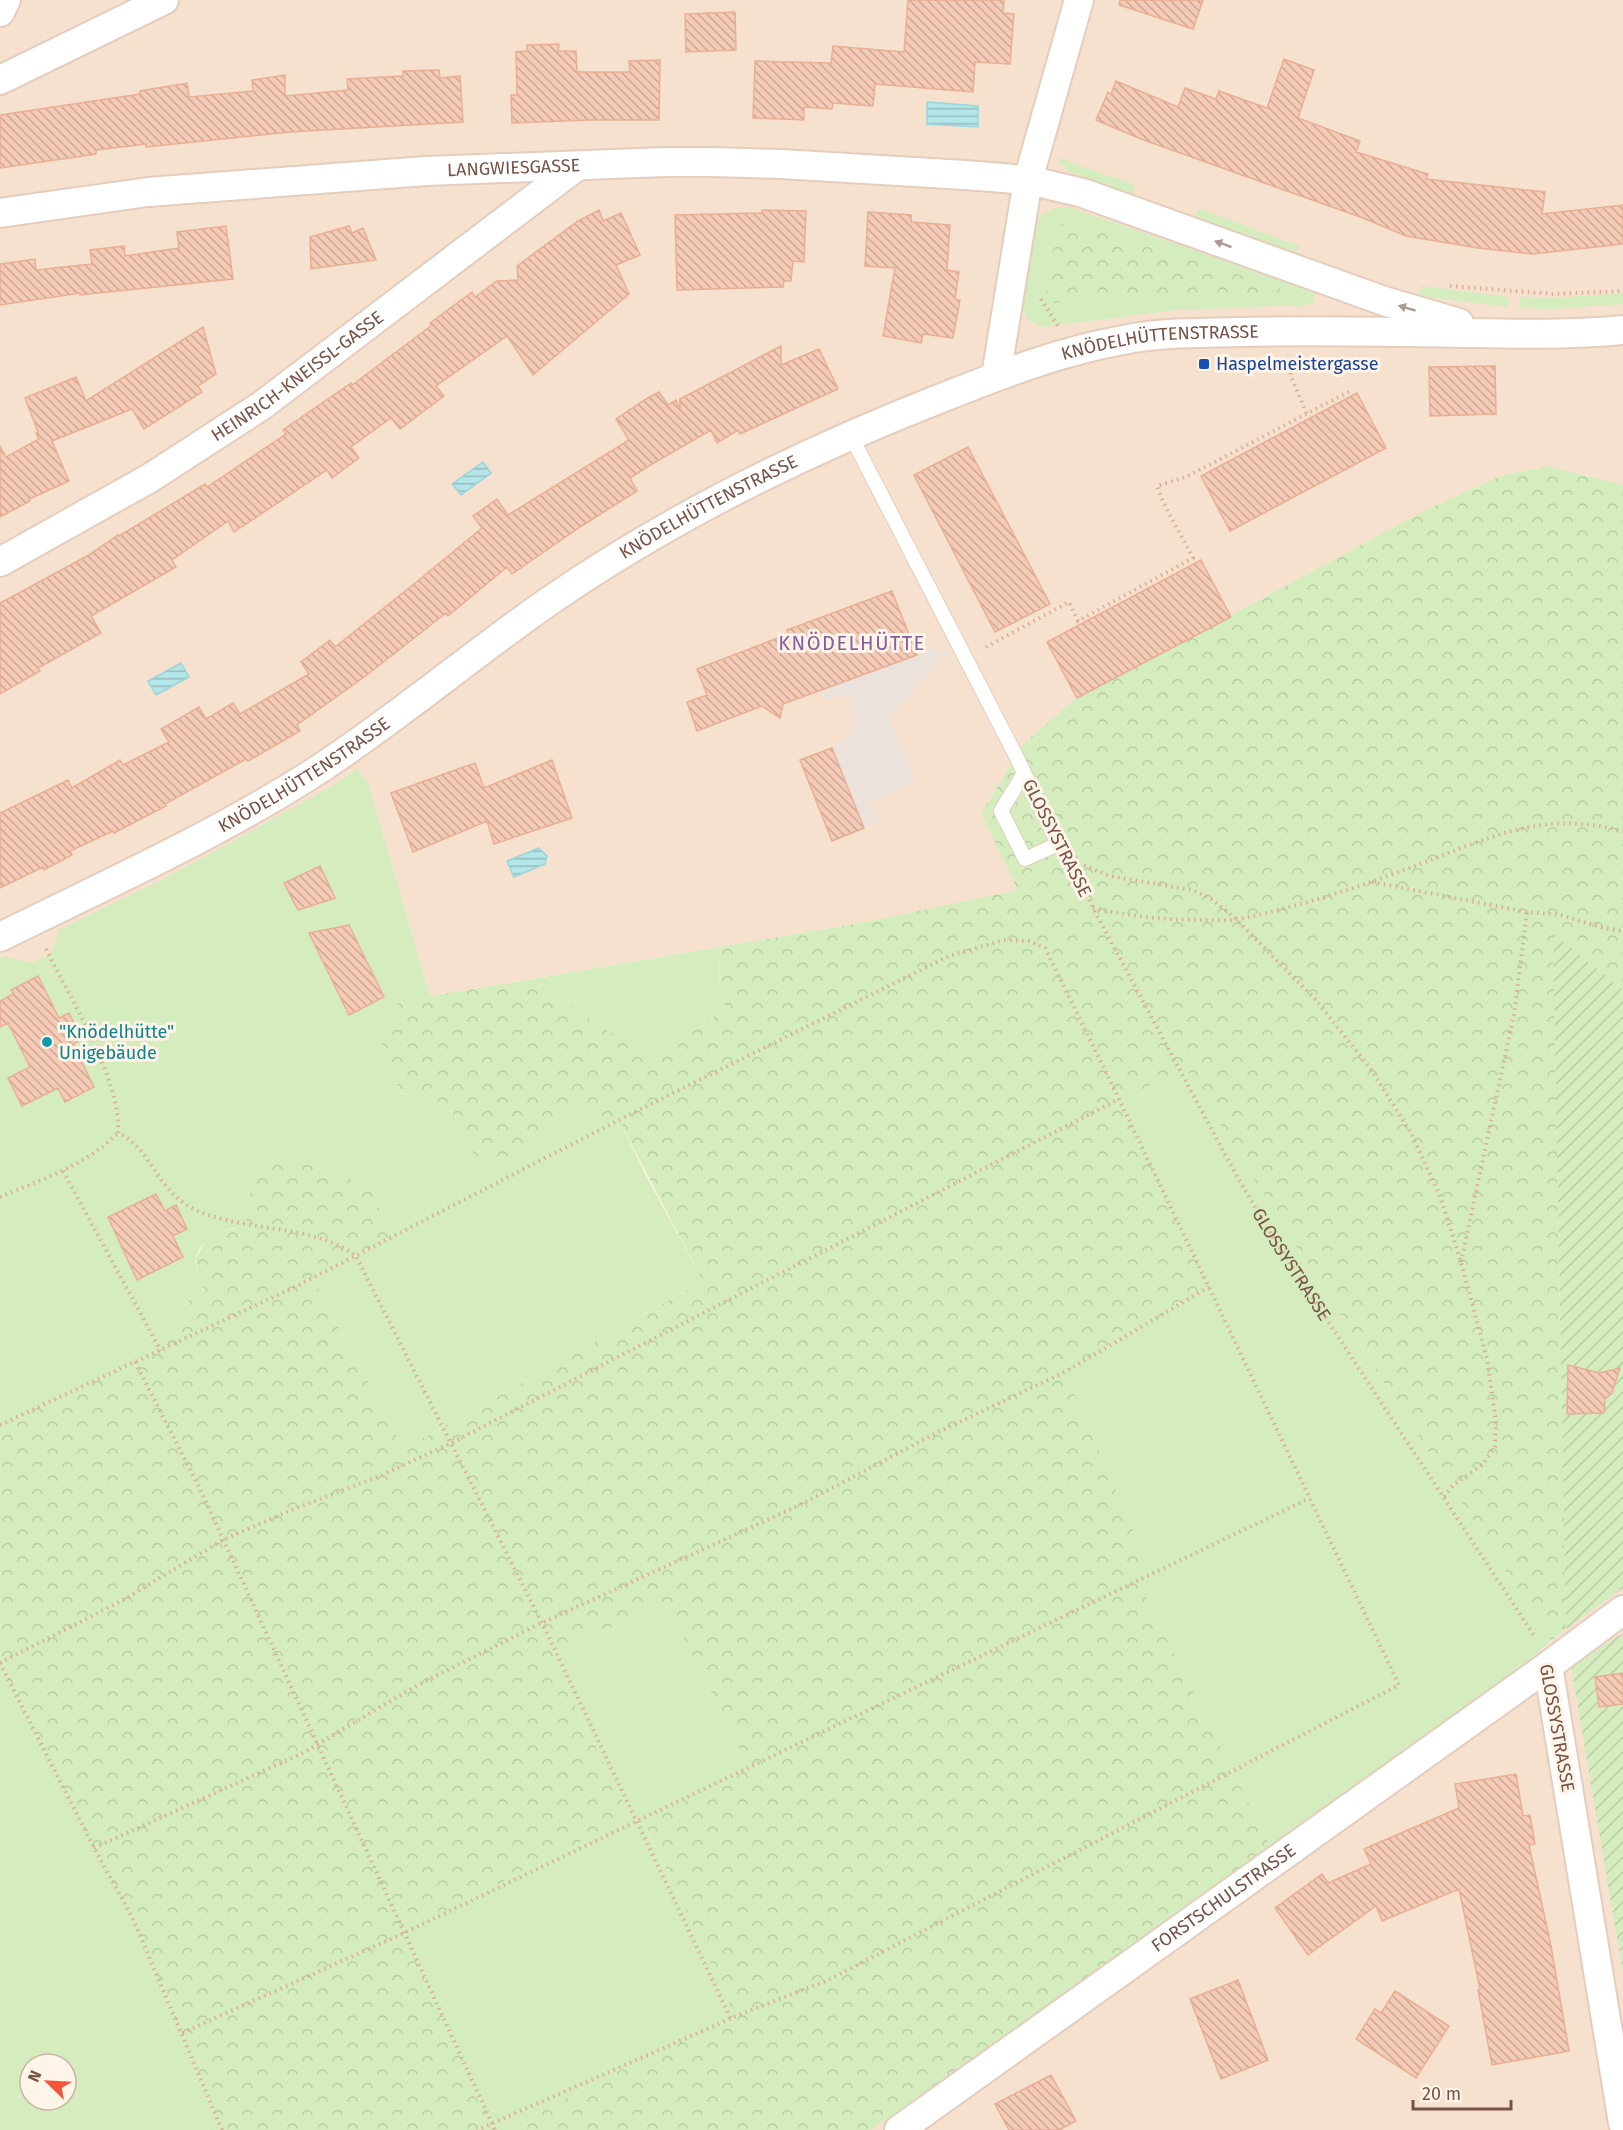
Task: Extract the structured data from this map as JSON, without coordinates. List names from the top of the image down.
{
  "streets": {
    "street": [
      "LANGWIESGASSE",
      "KNÖDELHÜTTENSTRASSE",
      "HEINRICH-KNEISSL-GASSE",
      "GLOSSYSTRASSE",
      "FORSTSCHULSTRASSE"
    ]
  },
  "crossings": [
    ["LANGWIESGASSE", "KNÖDELHÜTTENSTRASSE"],
    ["LANGWIESGASSE", "HEINRICH-KNEISSL-GASSE"],
    ["KNÖDELHÜTTENSTRASSE", "GLOSSYSTRASSE"],
    ["GLOSSYSTRASSE", "FORSTSCHULSTRASSE"]
  ],
  "districts": ["KNÖDELHÜTTE"],
  "places": {
    "transit": ["Haspelmeistergasse"],
    "other": ["\"Knödelhütte\" Unigebäude"]
  },
  "scale_bar": "20 m",
  "north": "top left"
}
